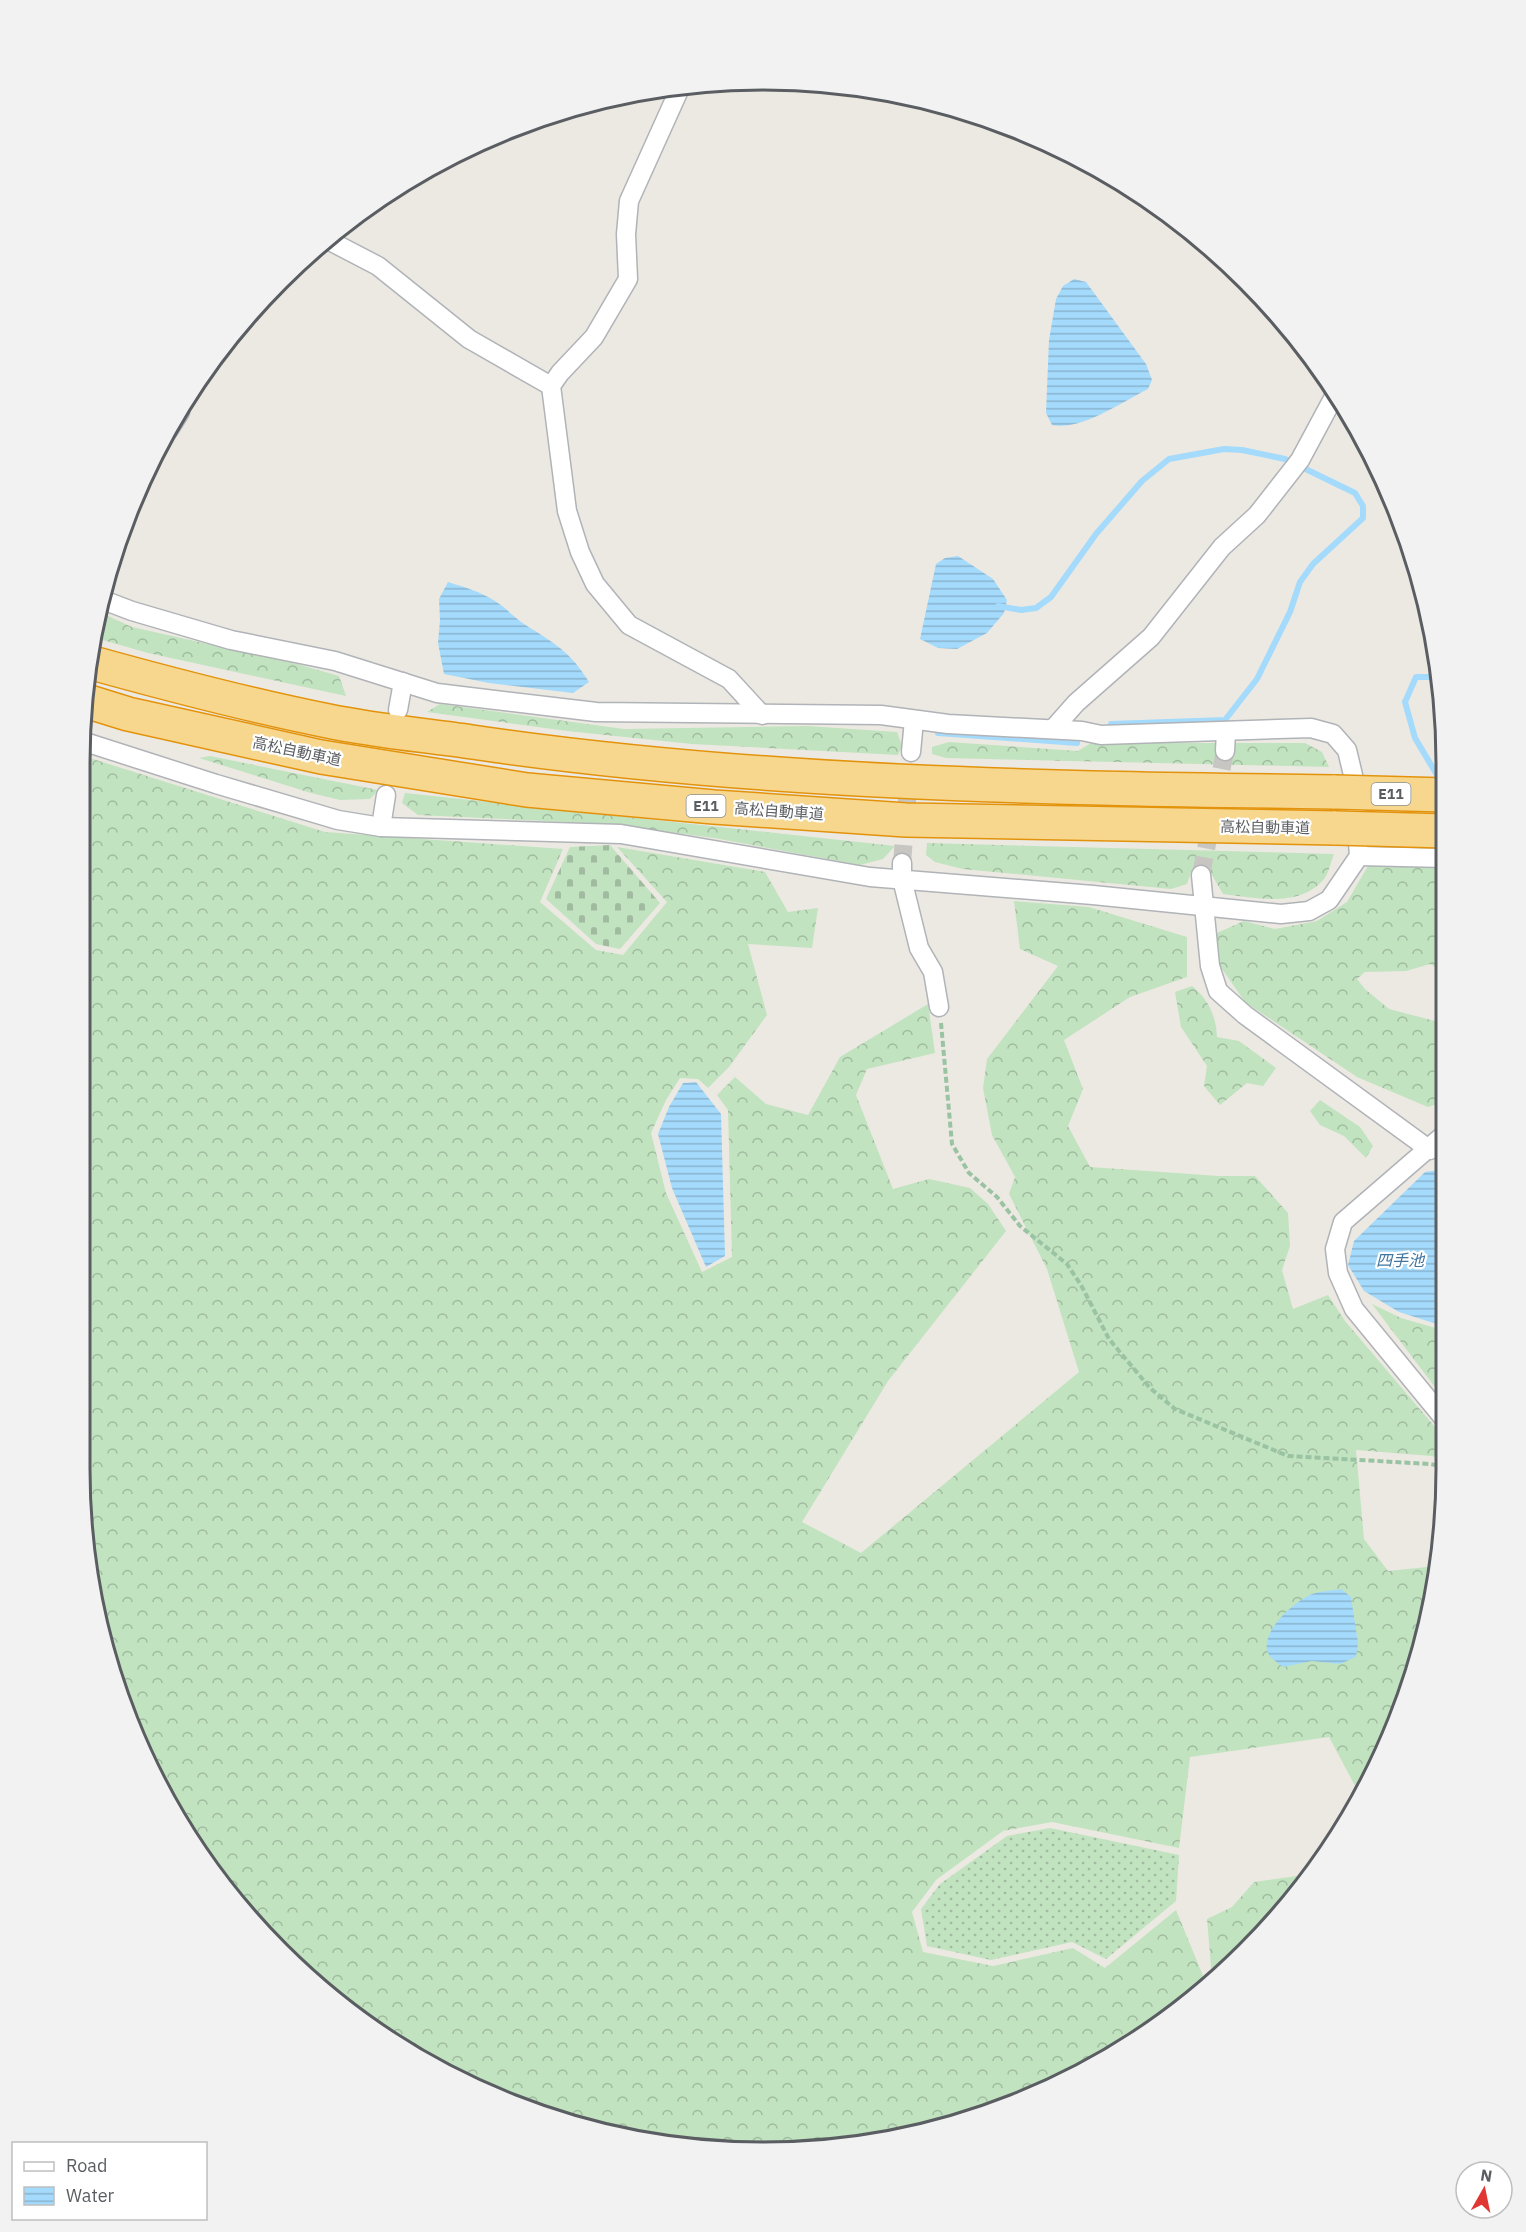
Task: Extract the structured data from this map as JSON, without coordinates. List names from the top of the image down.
{
  "streets": {
    "highway": ["高松自動車道", "E11"]
  },
  "water": ["四手池"],
  "legend": ["Road", "Water"],
  "north": "top"
}
